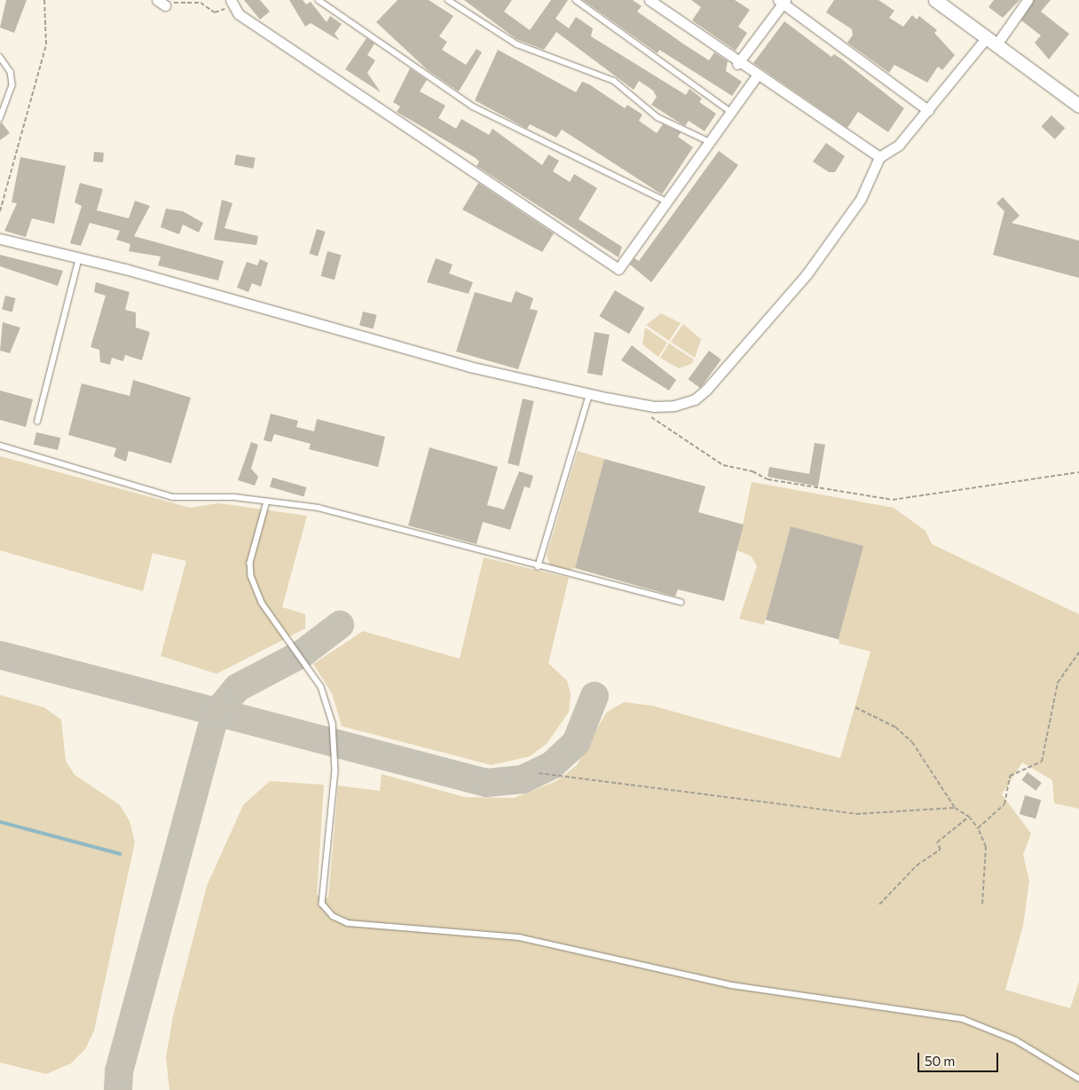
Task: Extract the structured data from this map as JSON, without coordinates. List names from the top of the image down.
{
  "scale_bar": "50 m"
}
